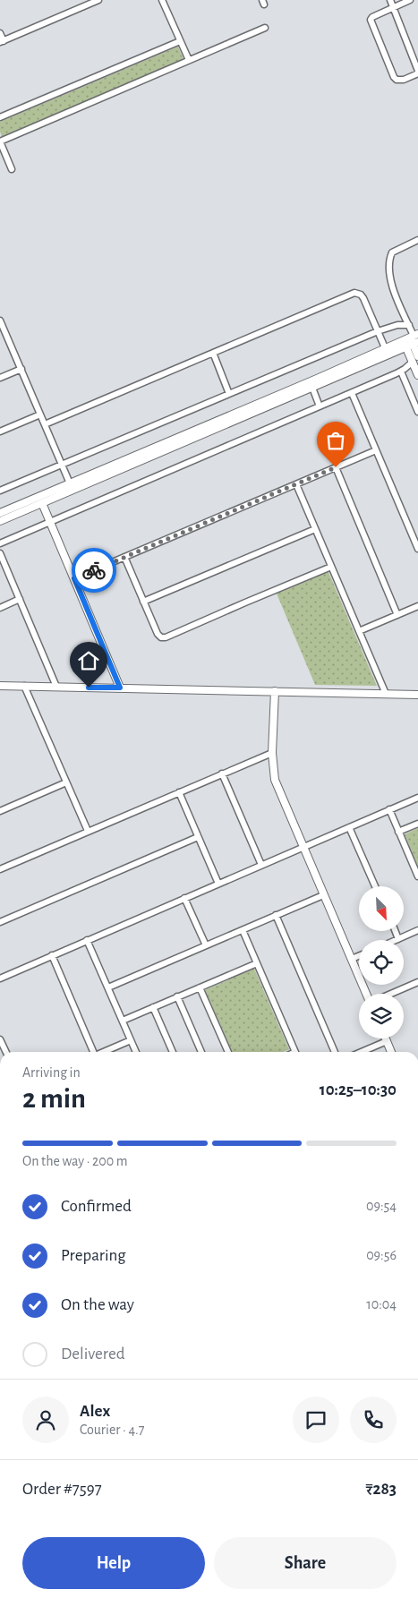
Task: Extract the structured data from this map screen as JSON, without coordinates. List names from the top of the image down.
{
  "north": "bottom right",
  "page": {
    "heading": ["2 min", "Arriving in", "10:25–10:30"],
    "panel": [
      "Alex",
      "Courier · 4.7",
      "Order #7597",
      "₹283"
    ],
    "bar": "On the way · 200 m",
    "list": [
      ["Confirmed", "09:54"],
      ["Preparing", "09:56"],
      ["On the way", "10:04"],
      "Delivered"
    ],
    "buttons": ["Help", "Share"]
  }
}
